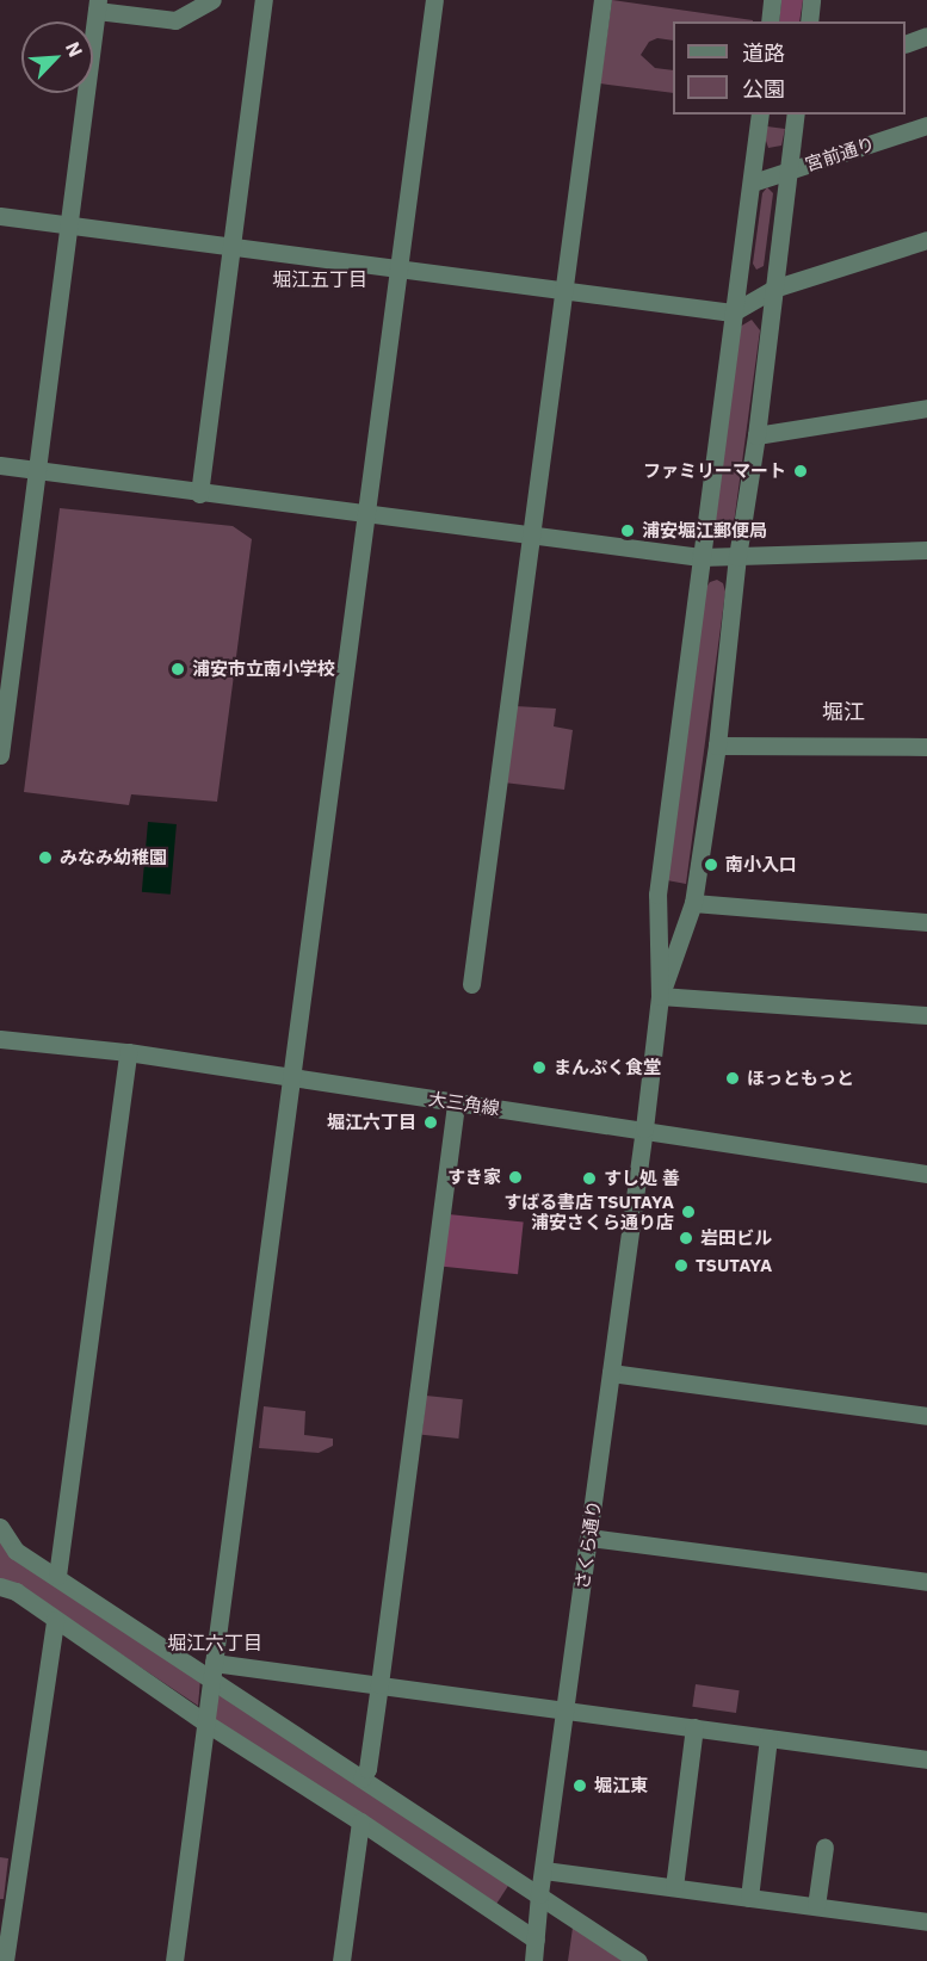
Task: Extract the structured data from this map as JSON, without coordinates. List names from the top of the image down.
{
  "streets": {
    "street": ["宮前通り", "大三角線", "さくら通り"]
  },
  "crossings": [
    ["大三角線", "さくら通り"]
  ],
  "districts": ["堀江五丁目", "堀江", "堀江六丁目"],
  "places": [
    "ファミリーマート",
    "浦安堀江郵便局",
    "浦安市立南小学校",
    "みなみ幼稚園",
    "南小入口",
    "まんぷく食堂",
    "ほっともっと",
    "堀江六丁目",
    "すき家",
    "すし処 善",
    "すばる書店 TSUTAYA 浦安さくら通り店",
    "岩田ビル",
    "TSUTAYA",
    "堀江東"
  ],
  "legend": ["道路", "公園"],
  "north": "top right"
}
